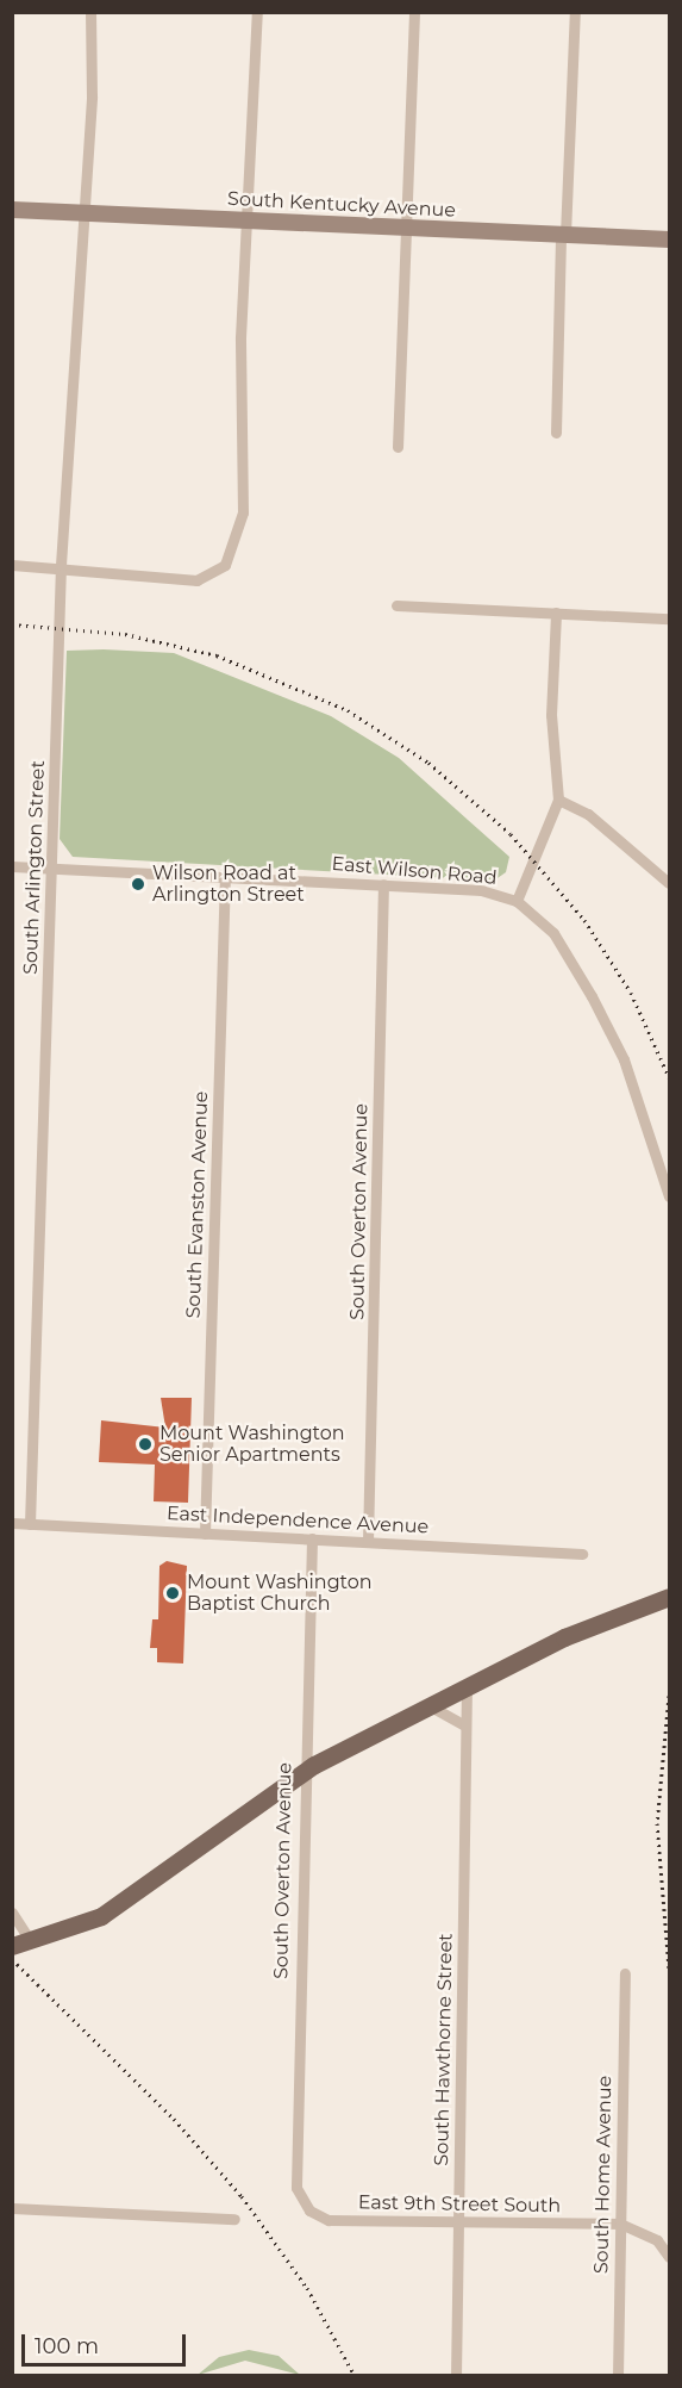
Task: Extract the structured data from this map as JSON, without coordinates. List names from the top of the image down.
{
  "streets": {
    "street": [
      "South Kentucky Avenue",
      "South Arlington Street",
      "East Wilson Road",
      "South Evanston Avenue",
      "South Overton Avenue",
      "East Independence Avenue",
      "South Hawthorne Street",
      "South Home Avenue",
      "East 9th Street South"
    ]
  },
  "crossings": [
    ["South Kentucky Avenue", "South Arlington Street"],
    ["South Arlington Street", "East Wilson Road"],
    ["South Arlington Street", "East Independence Avenue"],
    ["East Wilson Road", "South Evanston Avenue"],
    ["East Wilson Road", "South Overton Avenue"],
    ["South Evanston Avenue", "East Independence Avenue"],
    ["South Overton Avenue", "East Independence Avenue"],
    ["South Overton Avenue", "East 9th Street South"],
    ["South Hawthorne Street", "East 9th Street South"],
    ["South Home Avenue", "East 9th Street South"]
  ],
  "places": ["Wilson Road at Arlington Street", "Mount Washington Senior Apartments", "Mount Washington Baptist Church"],
  "scale_bar": "100 m"
}
